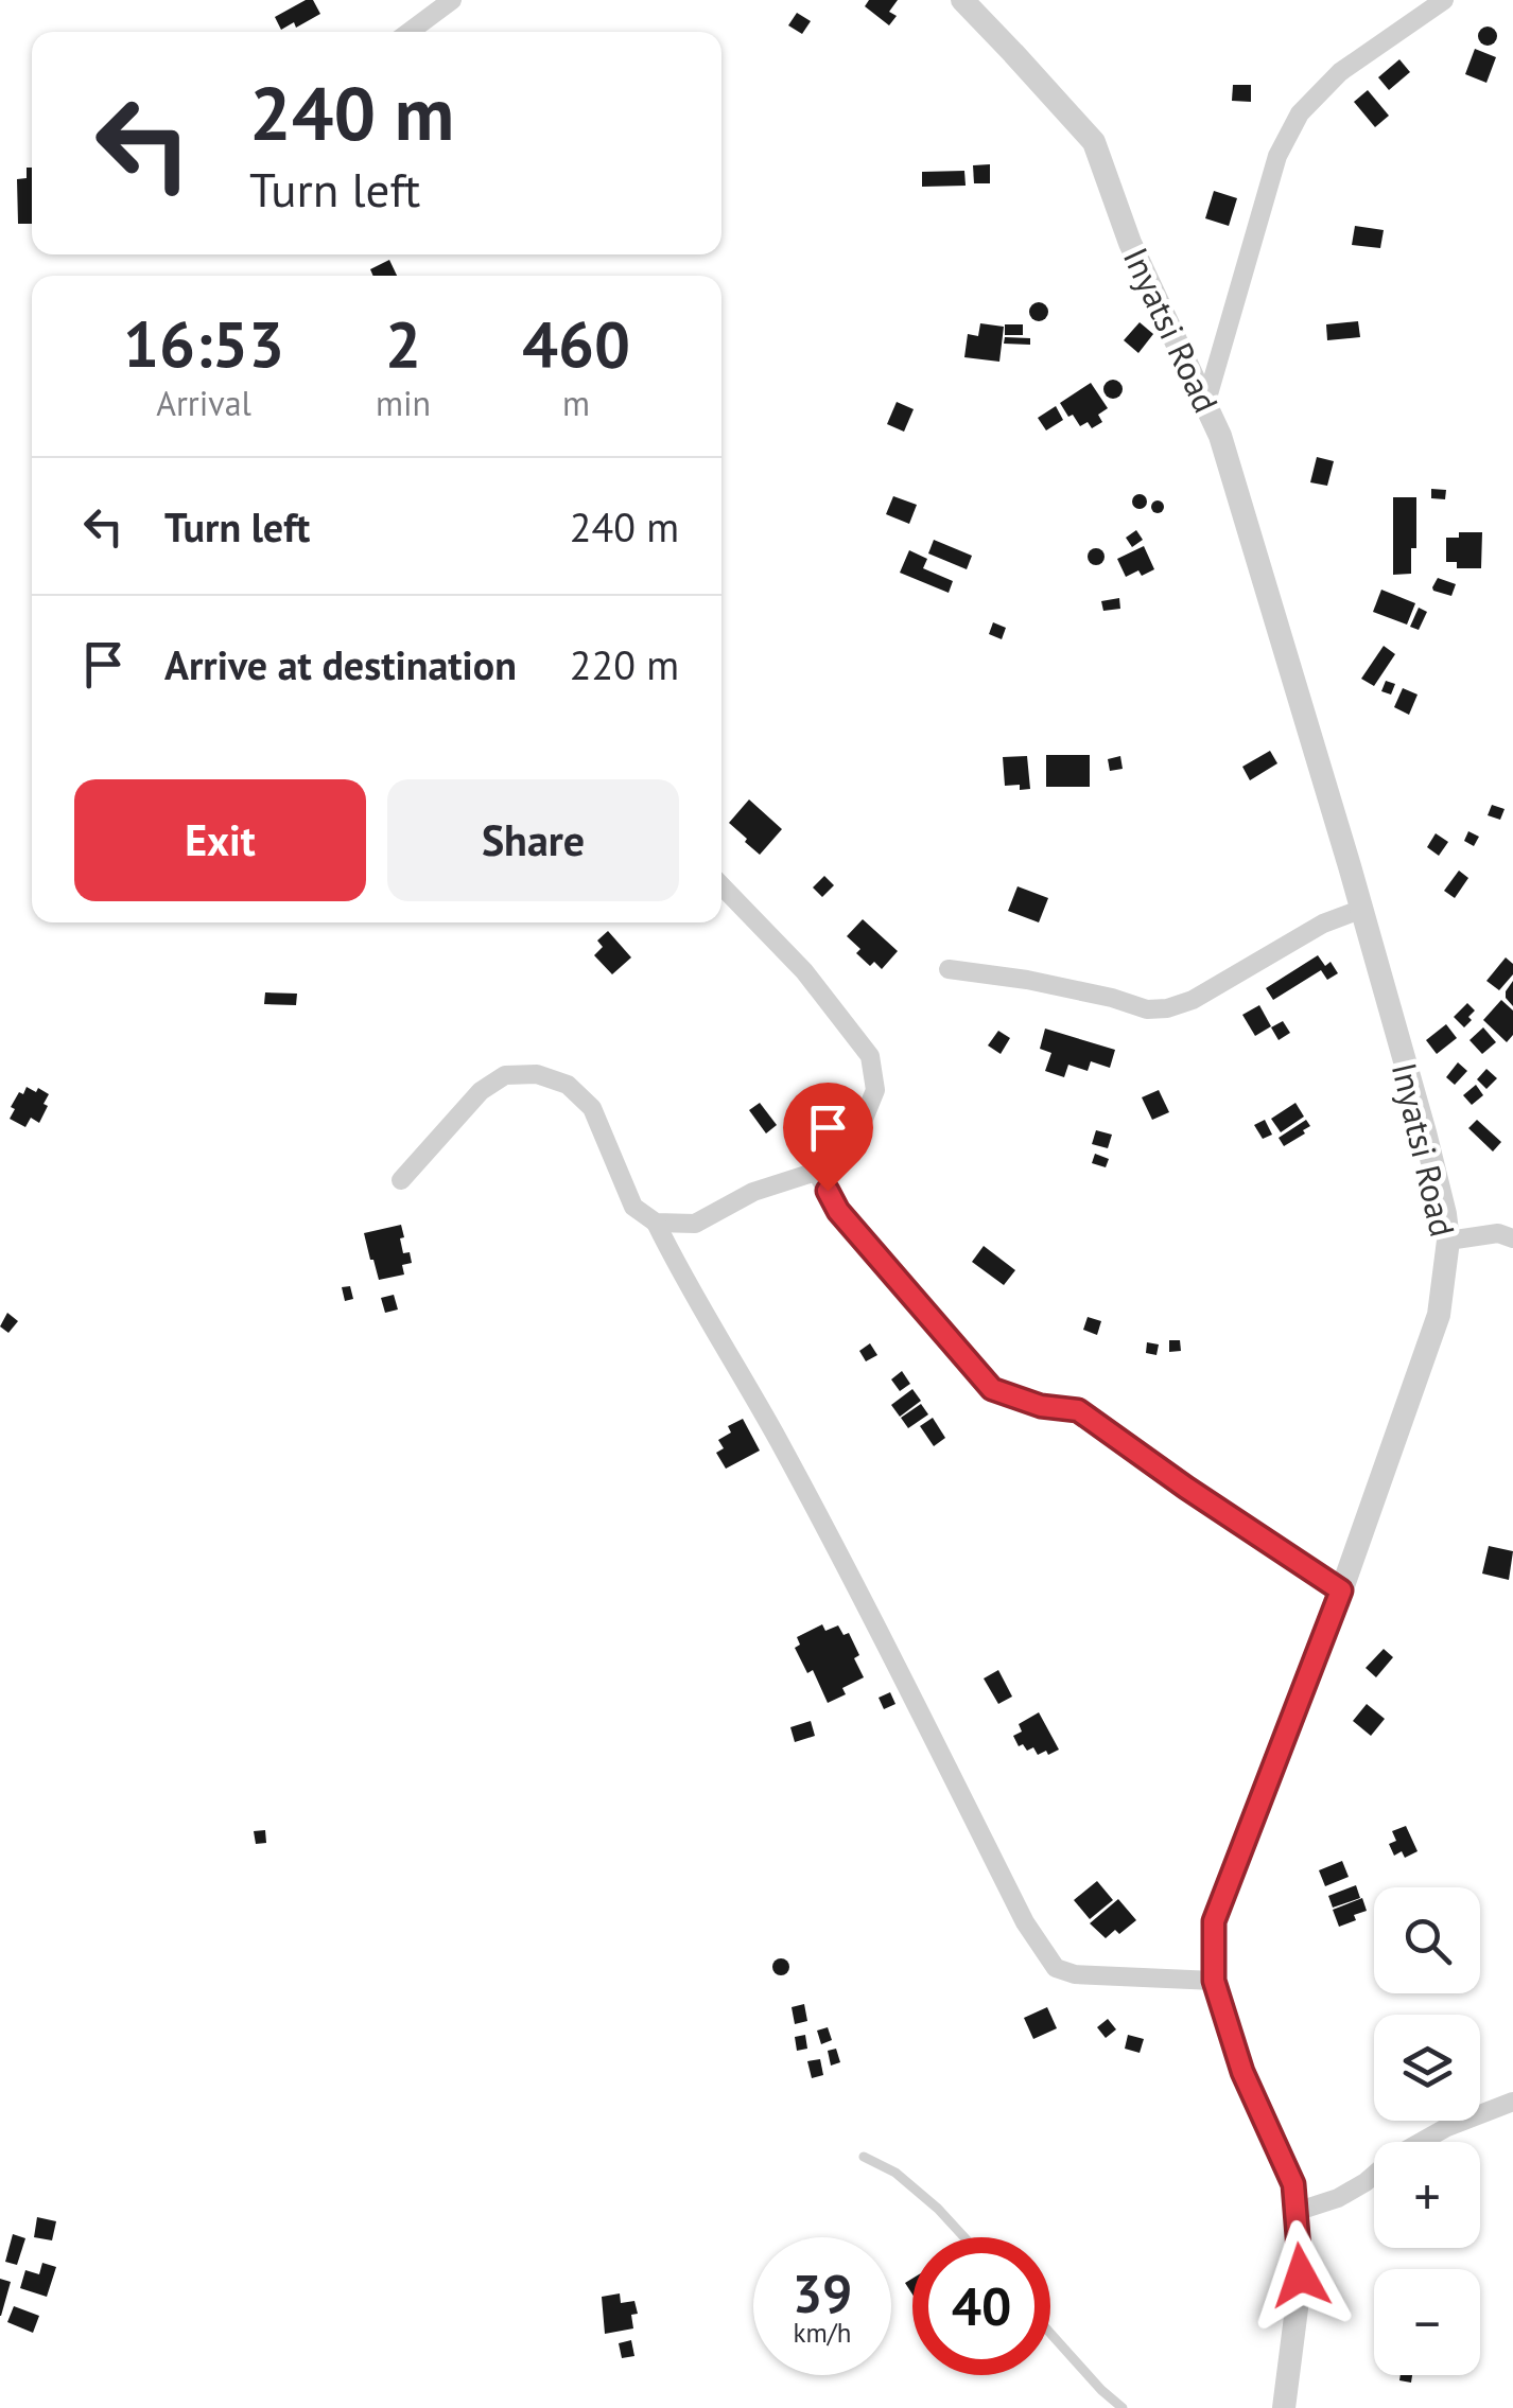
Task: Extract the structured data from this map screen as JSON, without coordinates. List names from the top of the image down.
{
  "streets": {
    "street": ["Inyatsi Road"]
  },
  "page": {
    "turn": ["240 m", "Turn left"],
    "eta": [
      "16:53",
      "Arrival",
      "2",
      "min",
      "460",
      "m"
    ],
    "list": [
      {
        "name": "Turn left",
        "value": "240 m"
      },
      {
        "name": "Arrive at destination",
        "value": "220 m"
      }
    ],
    "buttons": ["Exit", "Share"],
    "map_buttons": ["+", "−"],
    "speed": "39 km/h",
    "limit": "40"
  }
}
